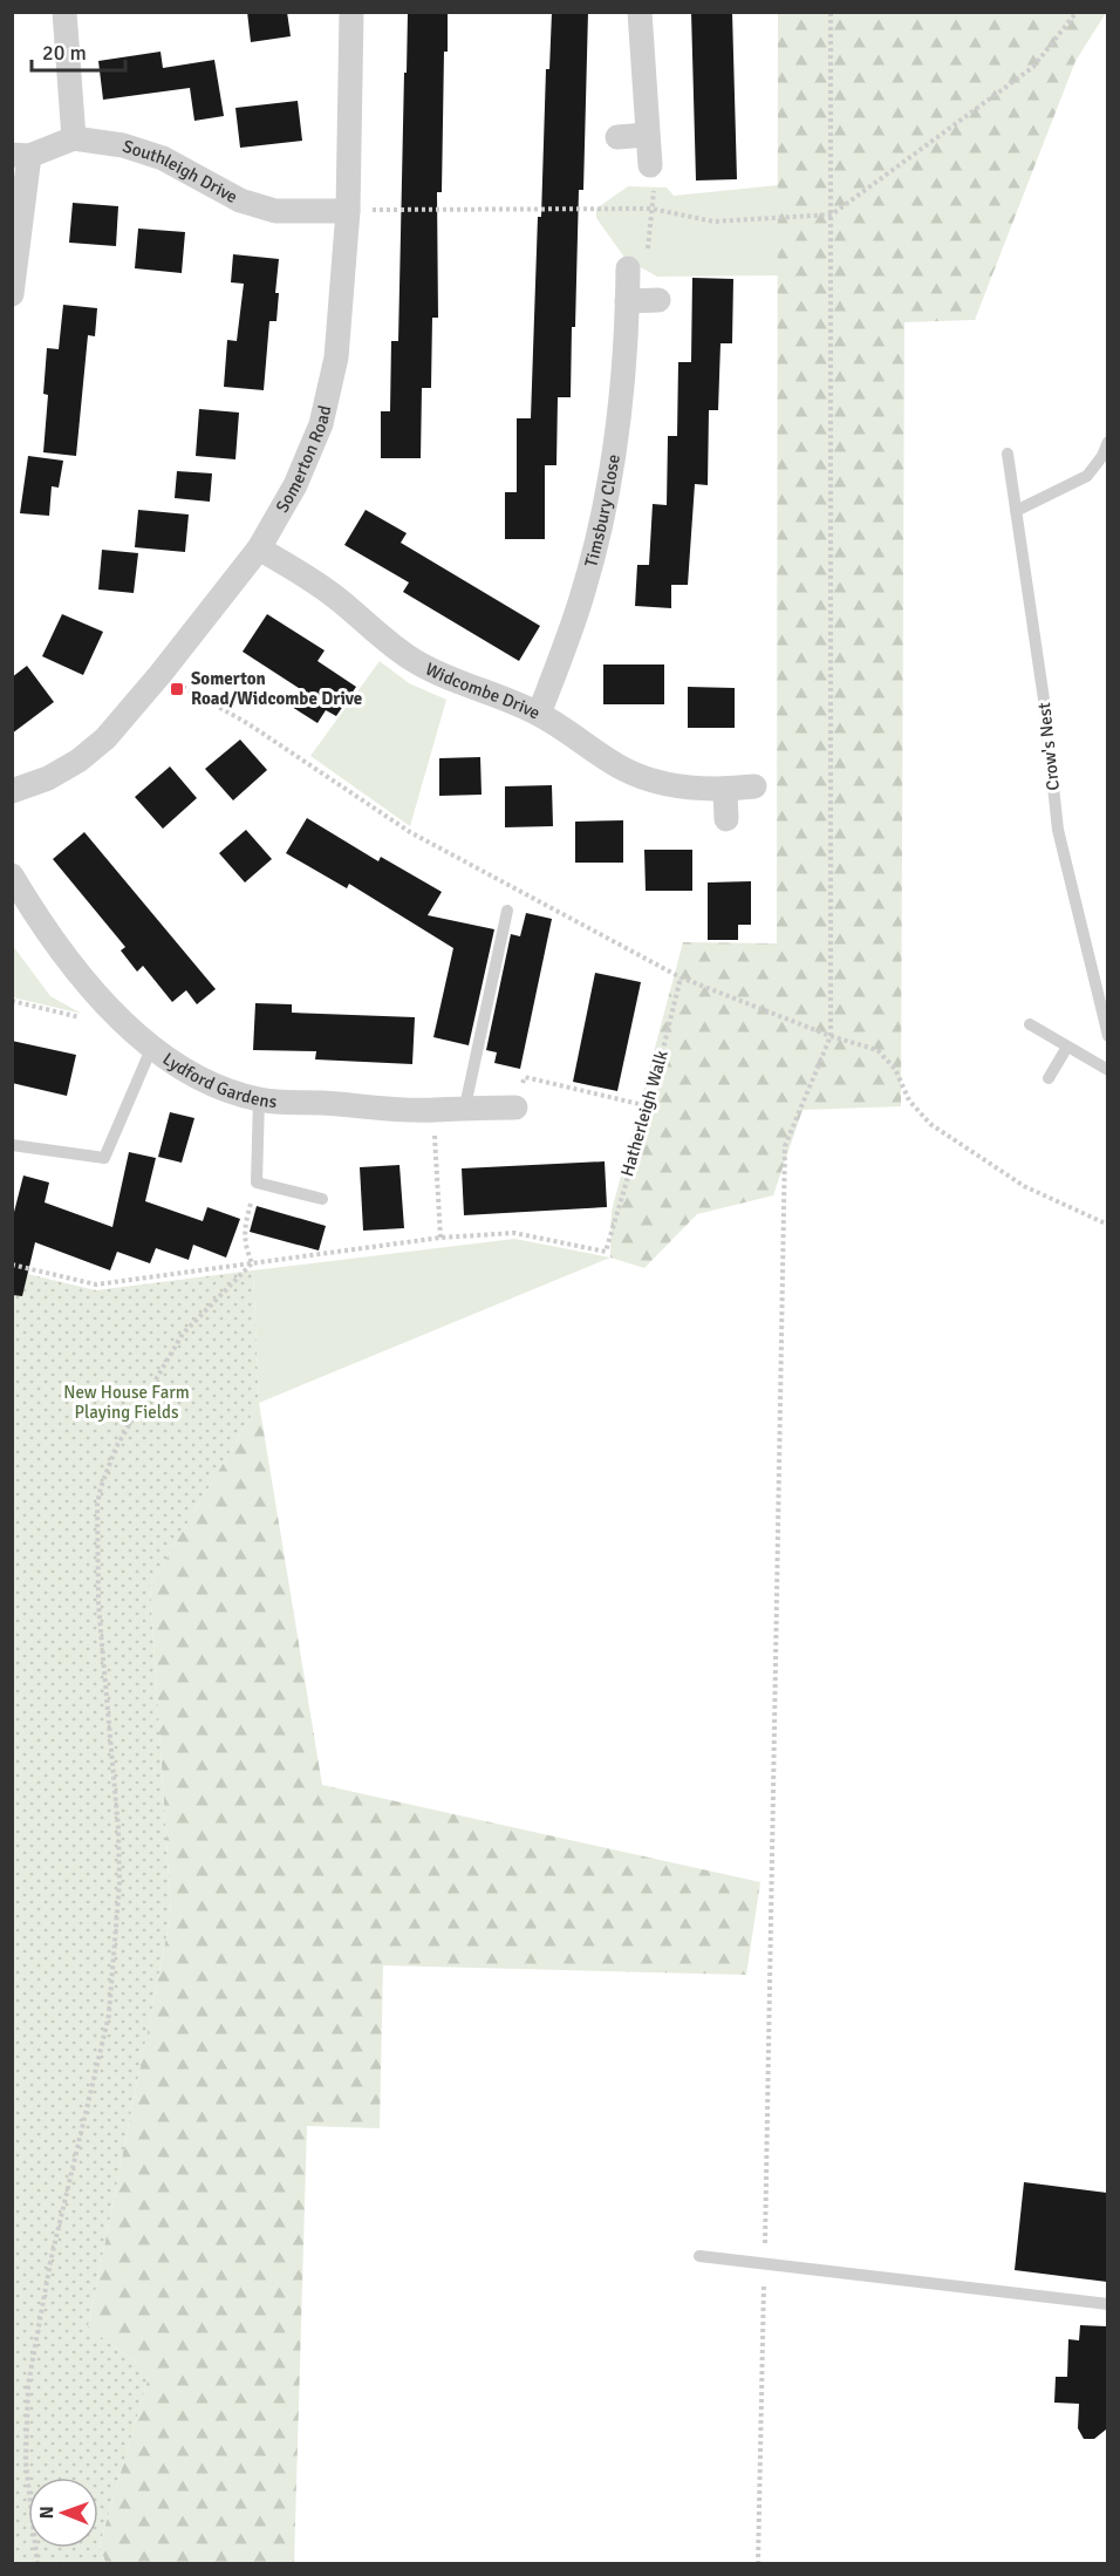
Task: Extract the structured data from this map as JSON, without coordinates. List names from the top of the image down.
{
  "streets": {
    "street": [
      "Southleigh Drive",
      "Somerton Road",
      "Timsbury Close",
      "Widcombe Drive",
      "Lydford Gardens"
    ],
    "lane": ["Crow's Nest"],
    "path": ["Hatherleigh Walk"]
  },
  "crossings": [
    ["Southleigh Drive", "Somerton Road"],
    ["Somerton Road", "Widcombe Drive"],
    ["Timsbury Close", "Widcombe Drive"]
  ],
  "parks": ["New House Farm Playing Fields"],
  "places": {
    "transit": ["Somerton Road/Widcombe Drive"]
  },
  "scale_bar": "20 m",
  "north": "left"
}
